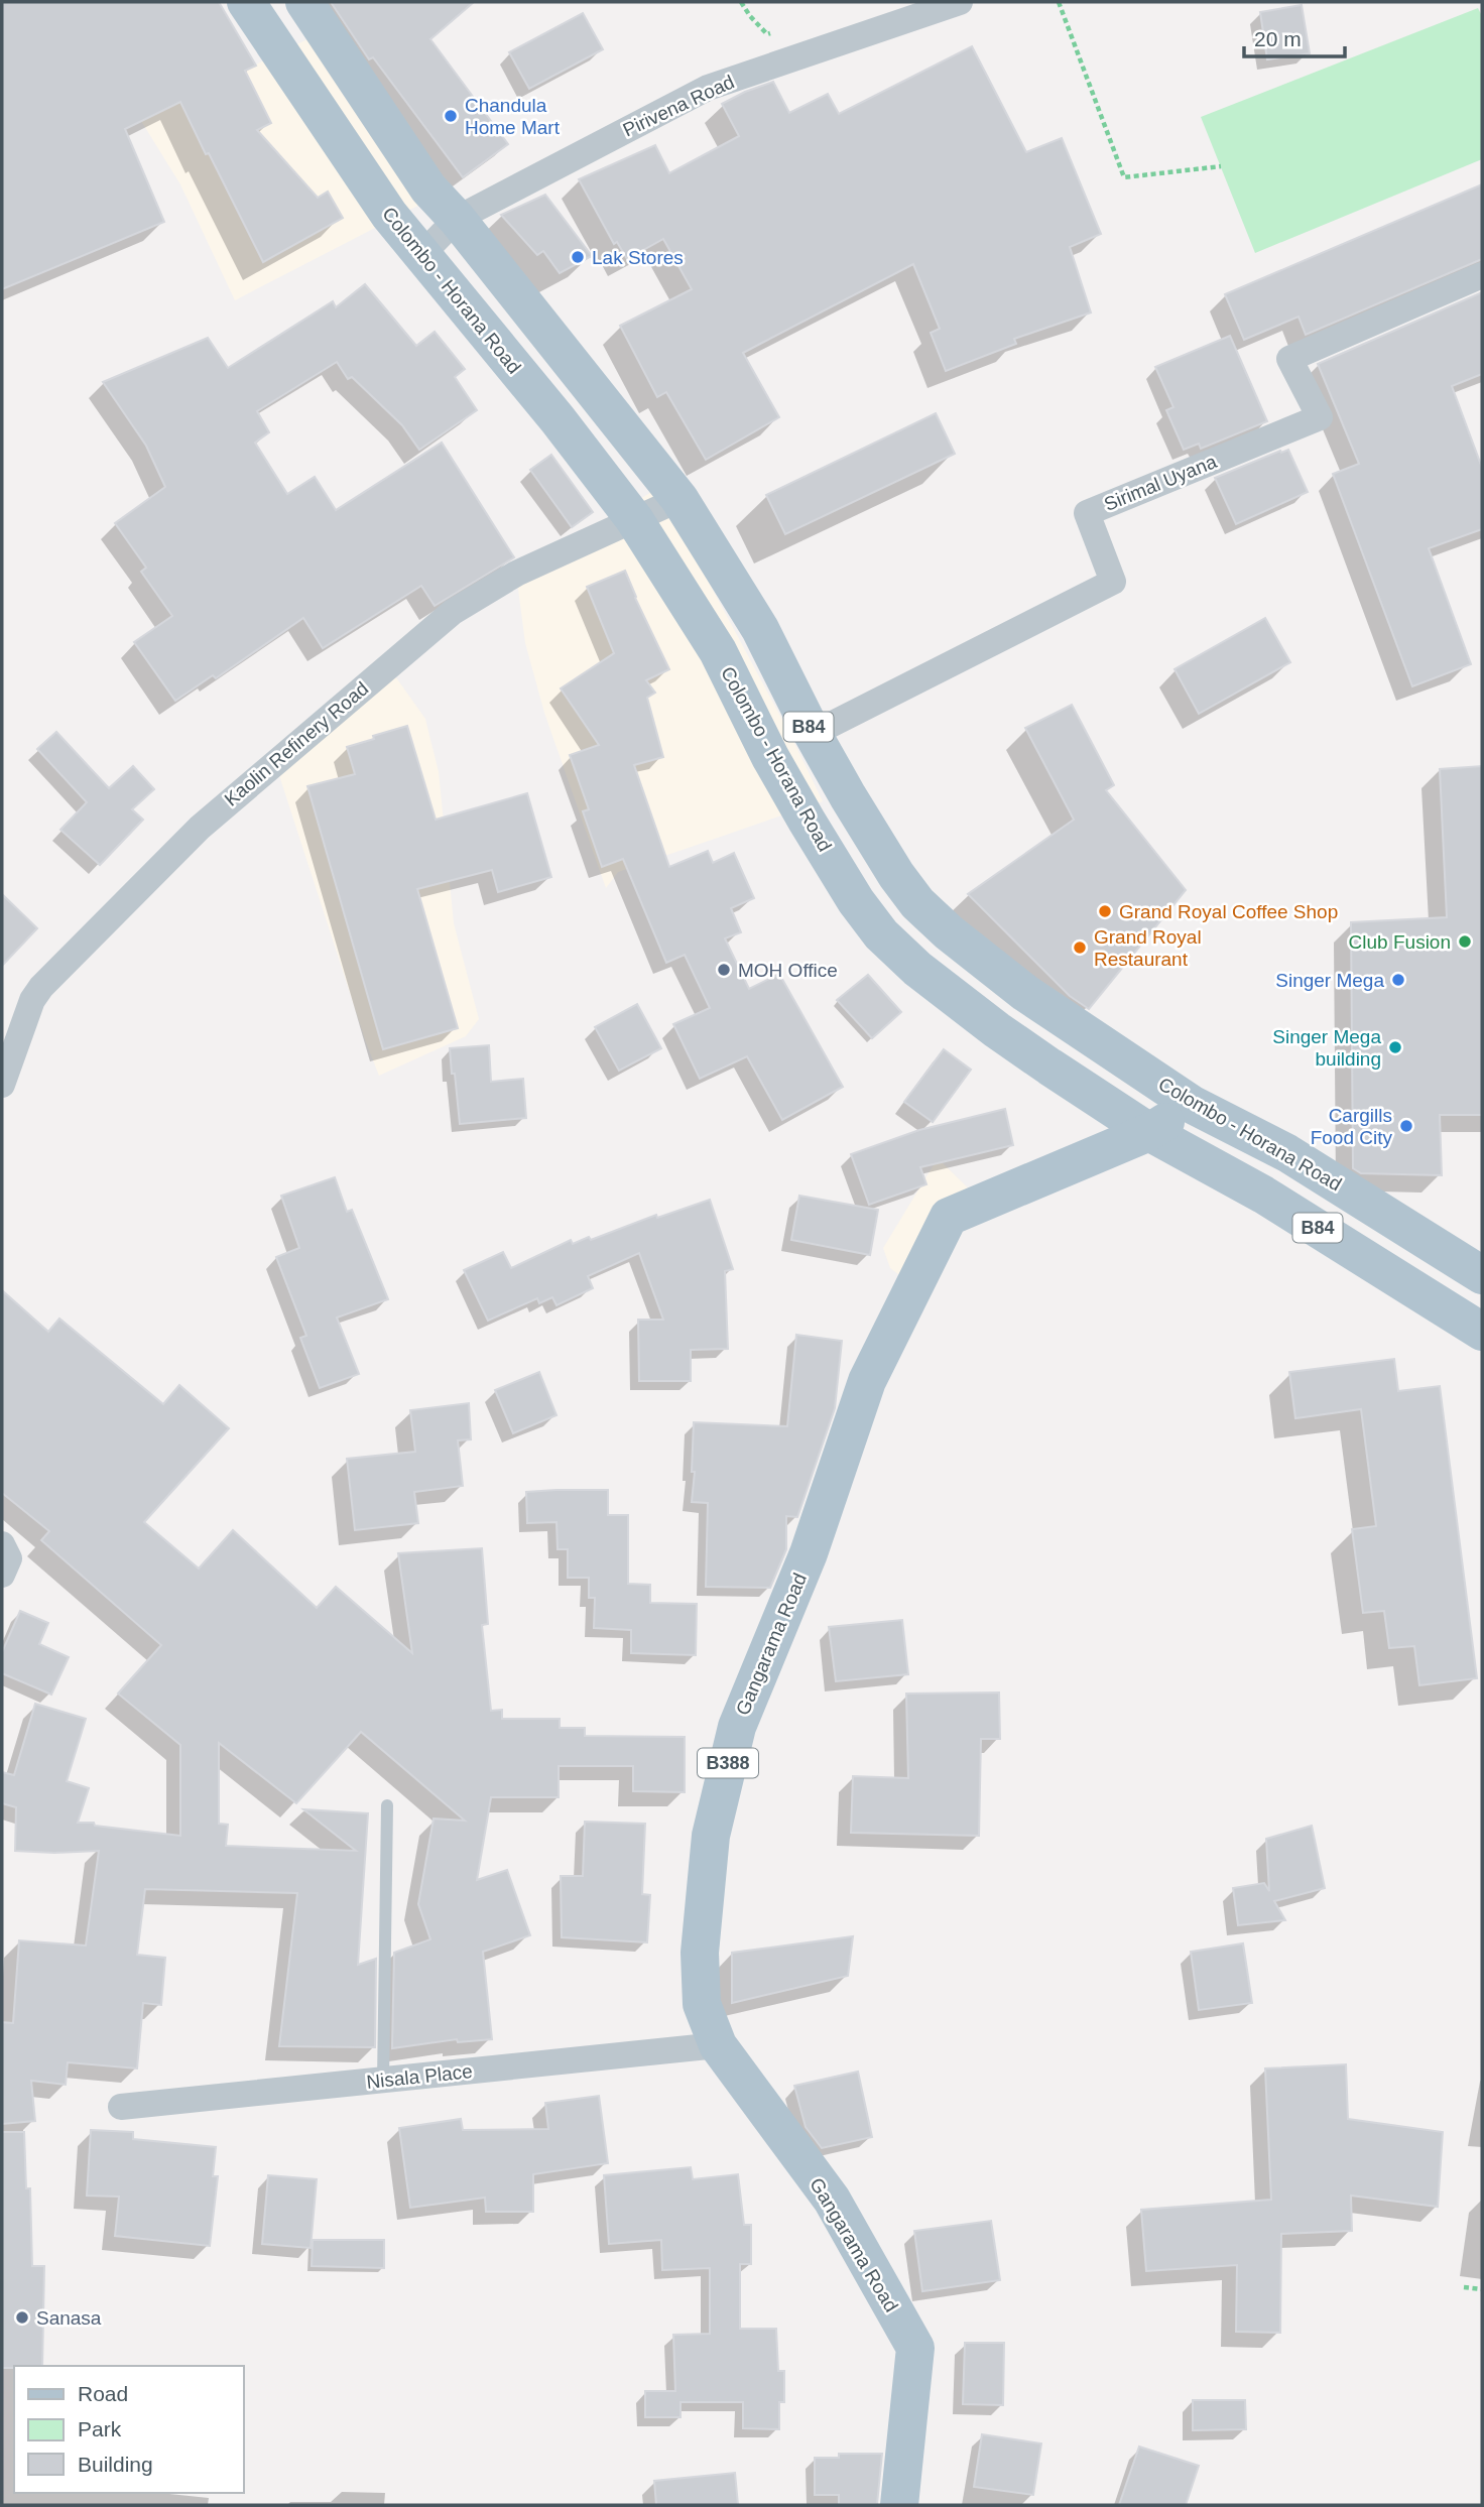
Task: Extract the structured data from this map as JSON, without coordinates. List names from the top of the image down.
{
  "streets": {
    "main road": [
      "Colombo - Horana Road",
      "B84",
      "Gangarama Road",
      "B388"
    ],
    "street": [
      "Pirivena Road",
      "Sirimal Uyana",
      "Kaolin Refinery Road",
      "Nisala Place"
    ]
  },
  "crossings": [
    ["Pirivena Road", "Colombo - Horana Road"],
    ["Colombo - Horana Road", "Sirimal Uyana"],
    ["Colombo - Horana Road", "Kaolin Refinery Road"],
    ["Colombo - Horana Road", "Gangarama Road"],
    ["Gangarama Road", "Nisala Place"]
  ],
  "places": [
    "Chandula Home Mart",
    "Lak Stores",
    "Grand Royal Coffee Shop",
    "Club Fusion",
    "Grand Royal Restaurant",
    "MOH Office",
    "Singer Mega",
    "Singer Mega building",
    "Cargills Food City",
    "Sanasa"
  ],
  "legend": ["Road", "Park", "Building"],
  "scale_bar": "20 m"
}
